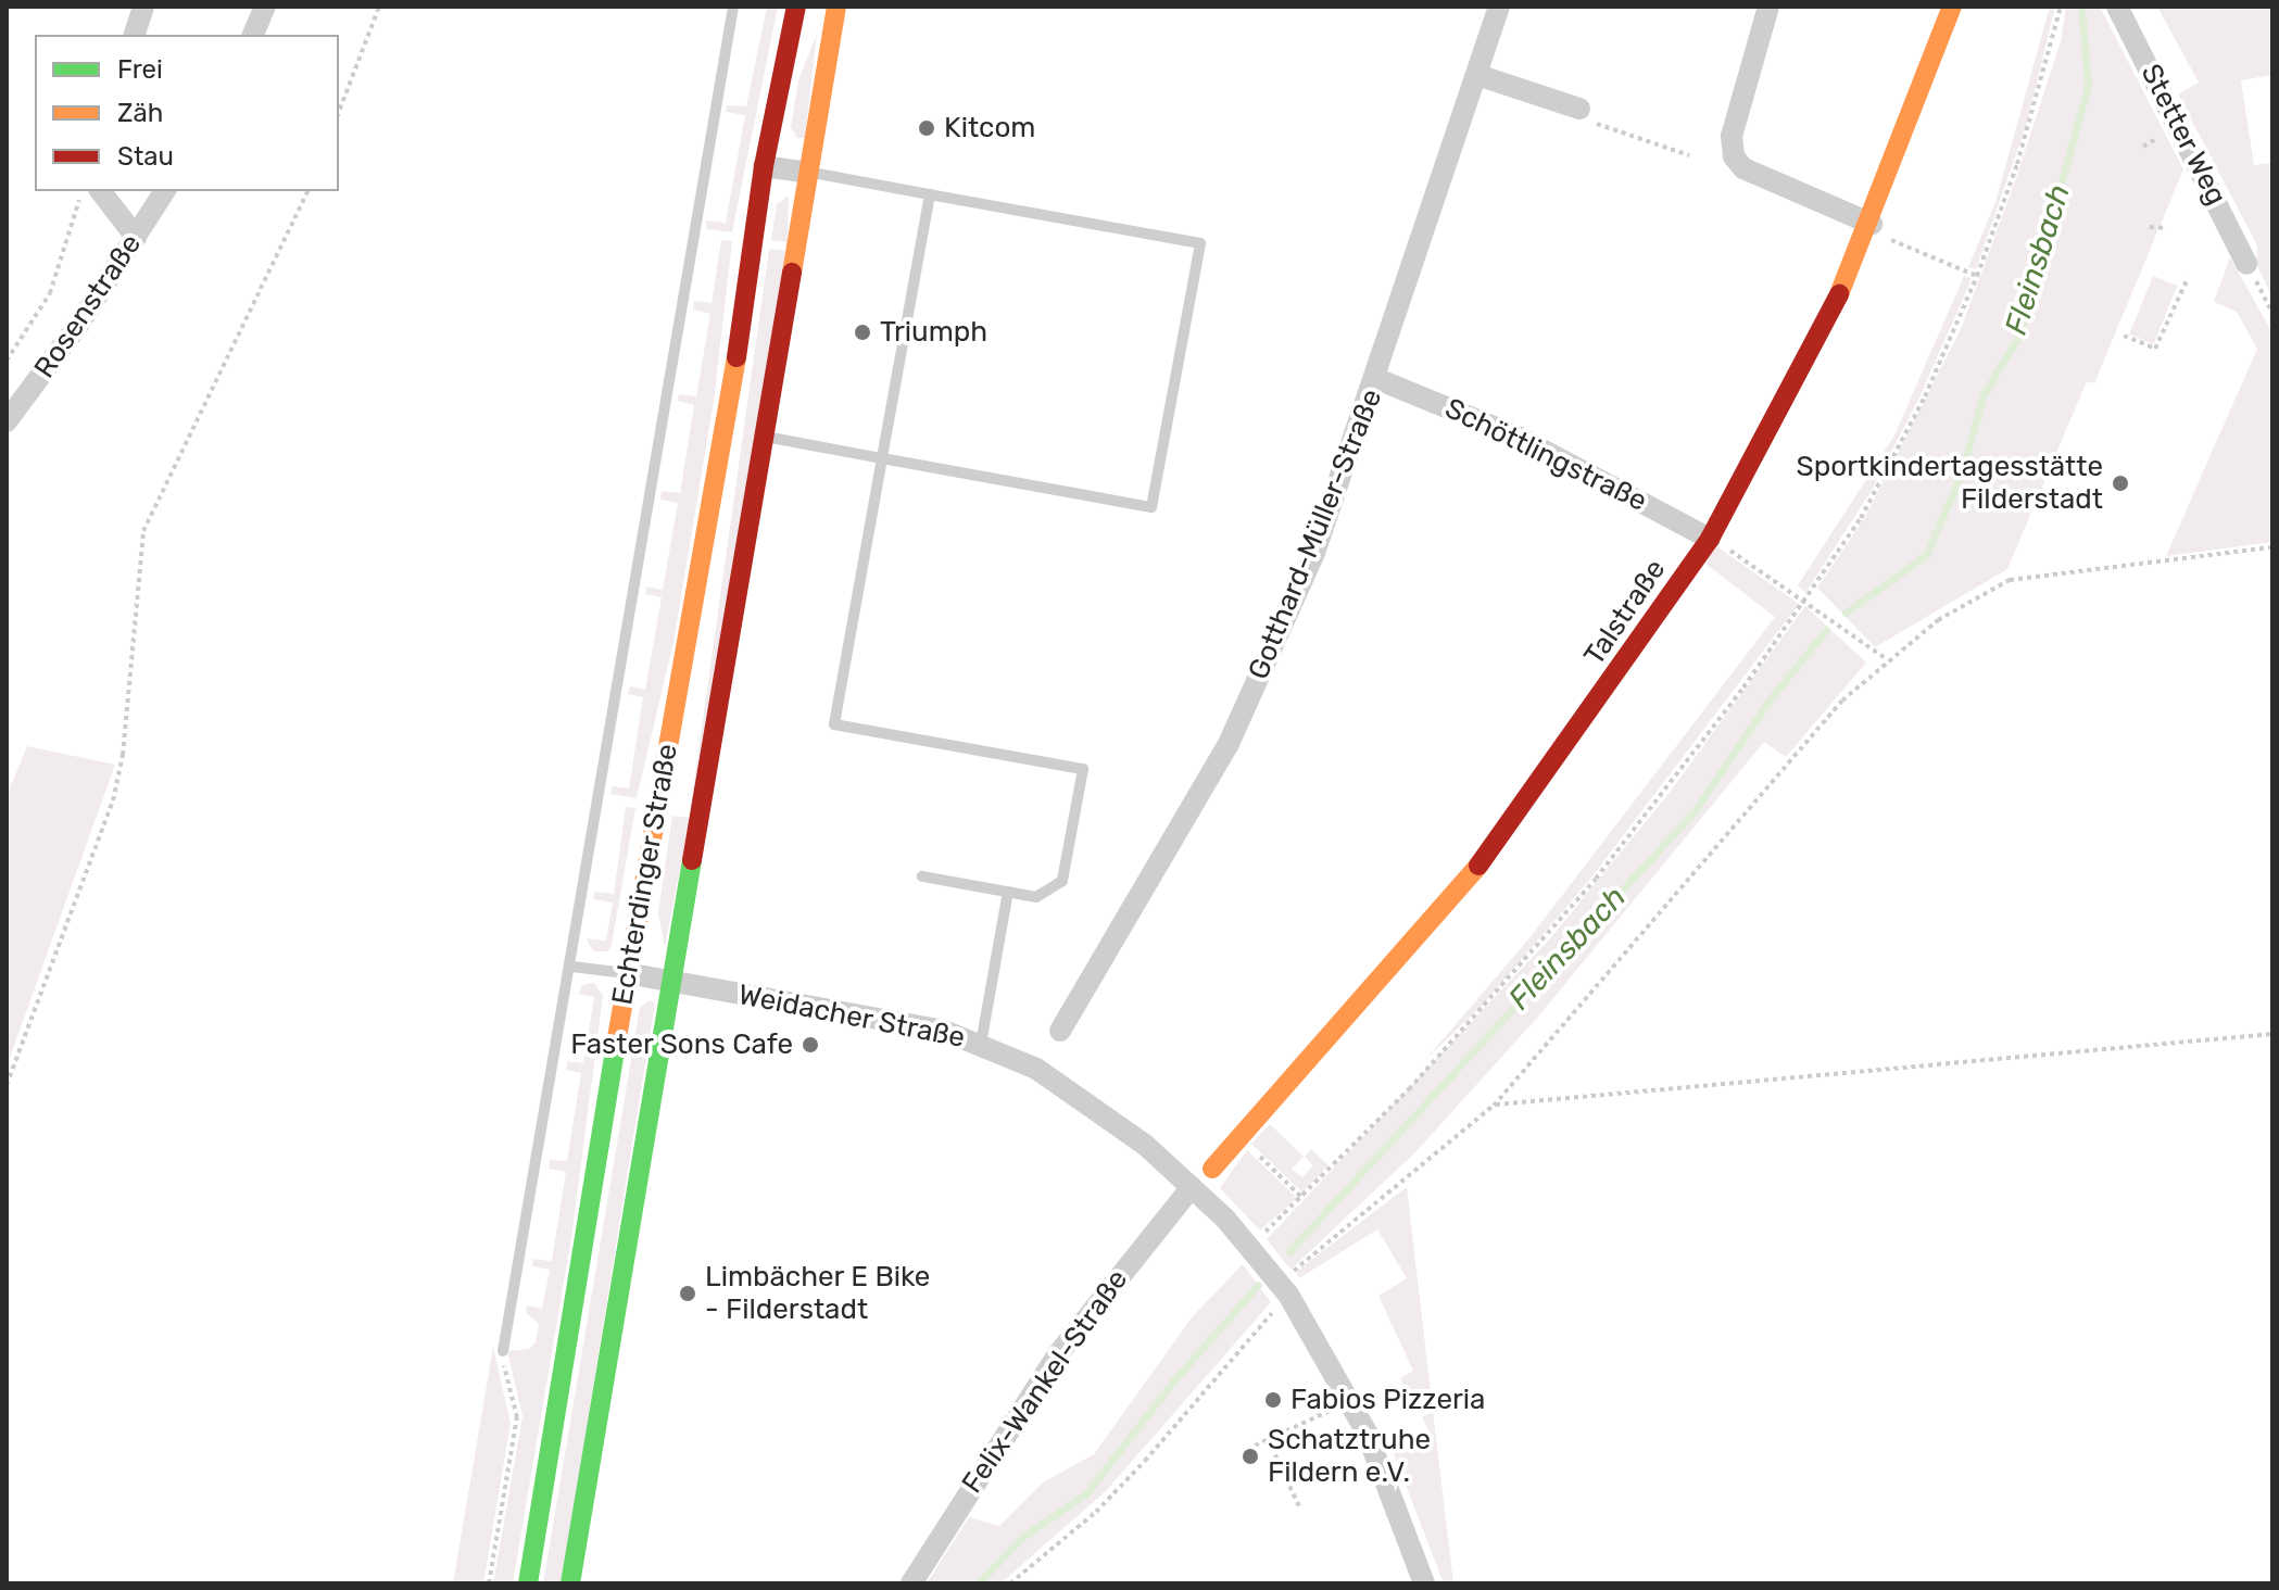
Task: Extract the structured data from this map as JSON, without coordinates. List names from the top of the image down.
{
  "streets": {
    "street": [
      "Stetter Weg",
      "Rosenstraße",
      "Schöttlingstraße",
      "Gotthard-Müller-Straße",
      "Talstraße",
      "Echterdinger Straße",
      "Weidacher Straße",
      "Felix-Wankel-Straße"
    ]
  },
  "crossings": [
    ["Schöttlingstraße", "Gotthard-Müller-Straße"],
    ["Schöttlingstraße", "Talstraße"],
    ["Echterdinger Straße", "Weidacher Straße"],
    ["Weidacher Straße", "Felix-Wankel-Straße"]
  ],
  "water": ["Fleinsbach"],
  "places": [
    "Kitcom",
    "Triumph",
    "Sportkindertagesstätte Filderstadt",
    "Faster Sons Cafe",
    "Limbächer E Bike - Filderstadt",
    "Fabios Pizzeria",
    "Schatztruhe Fildern e.V."
  ],
  "legend": ["Frei", "Zäh", "Stau"]
}
